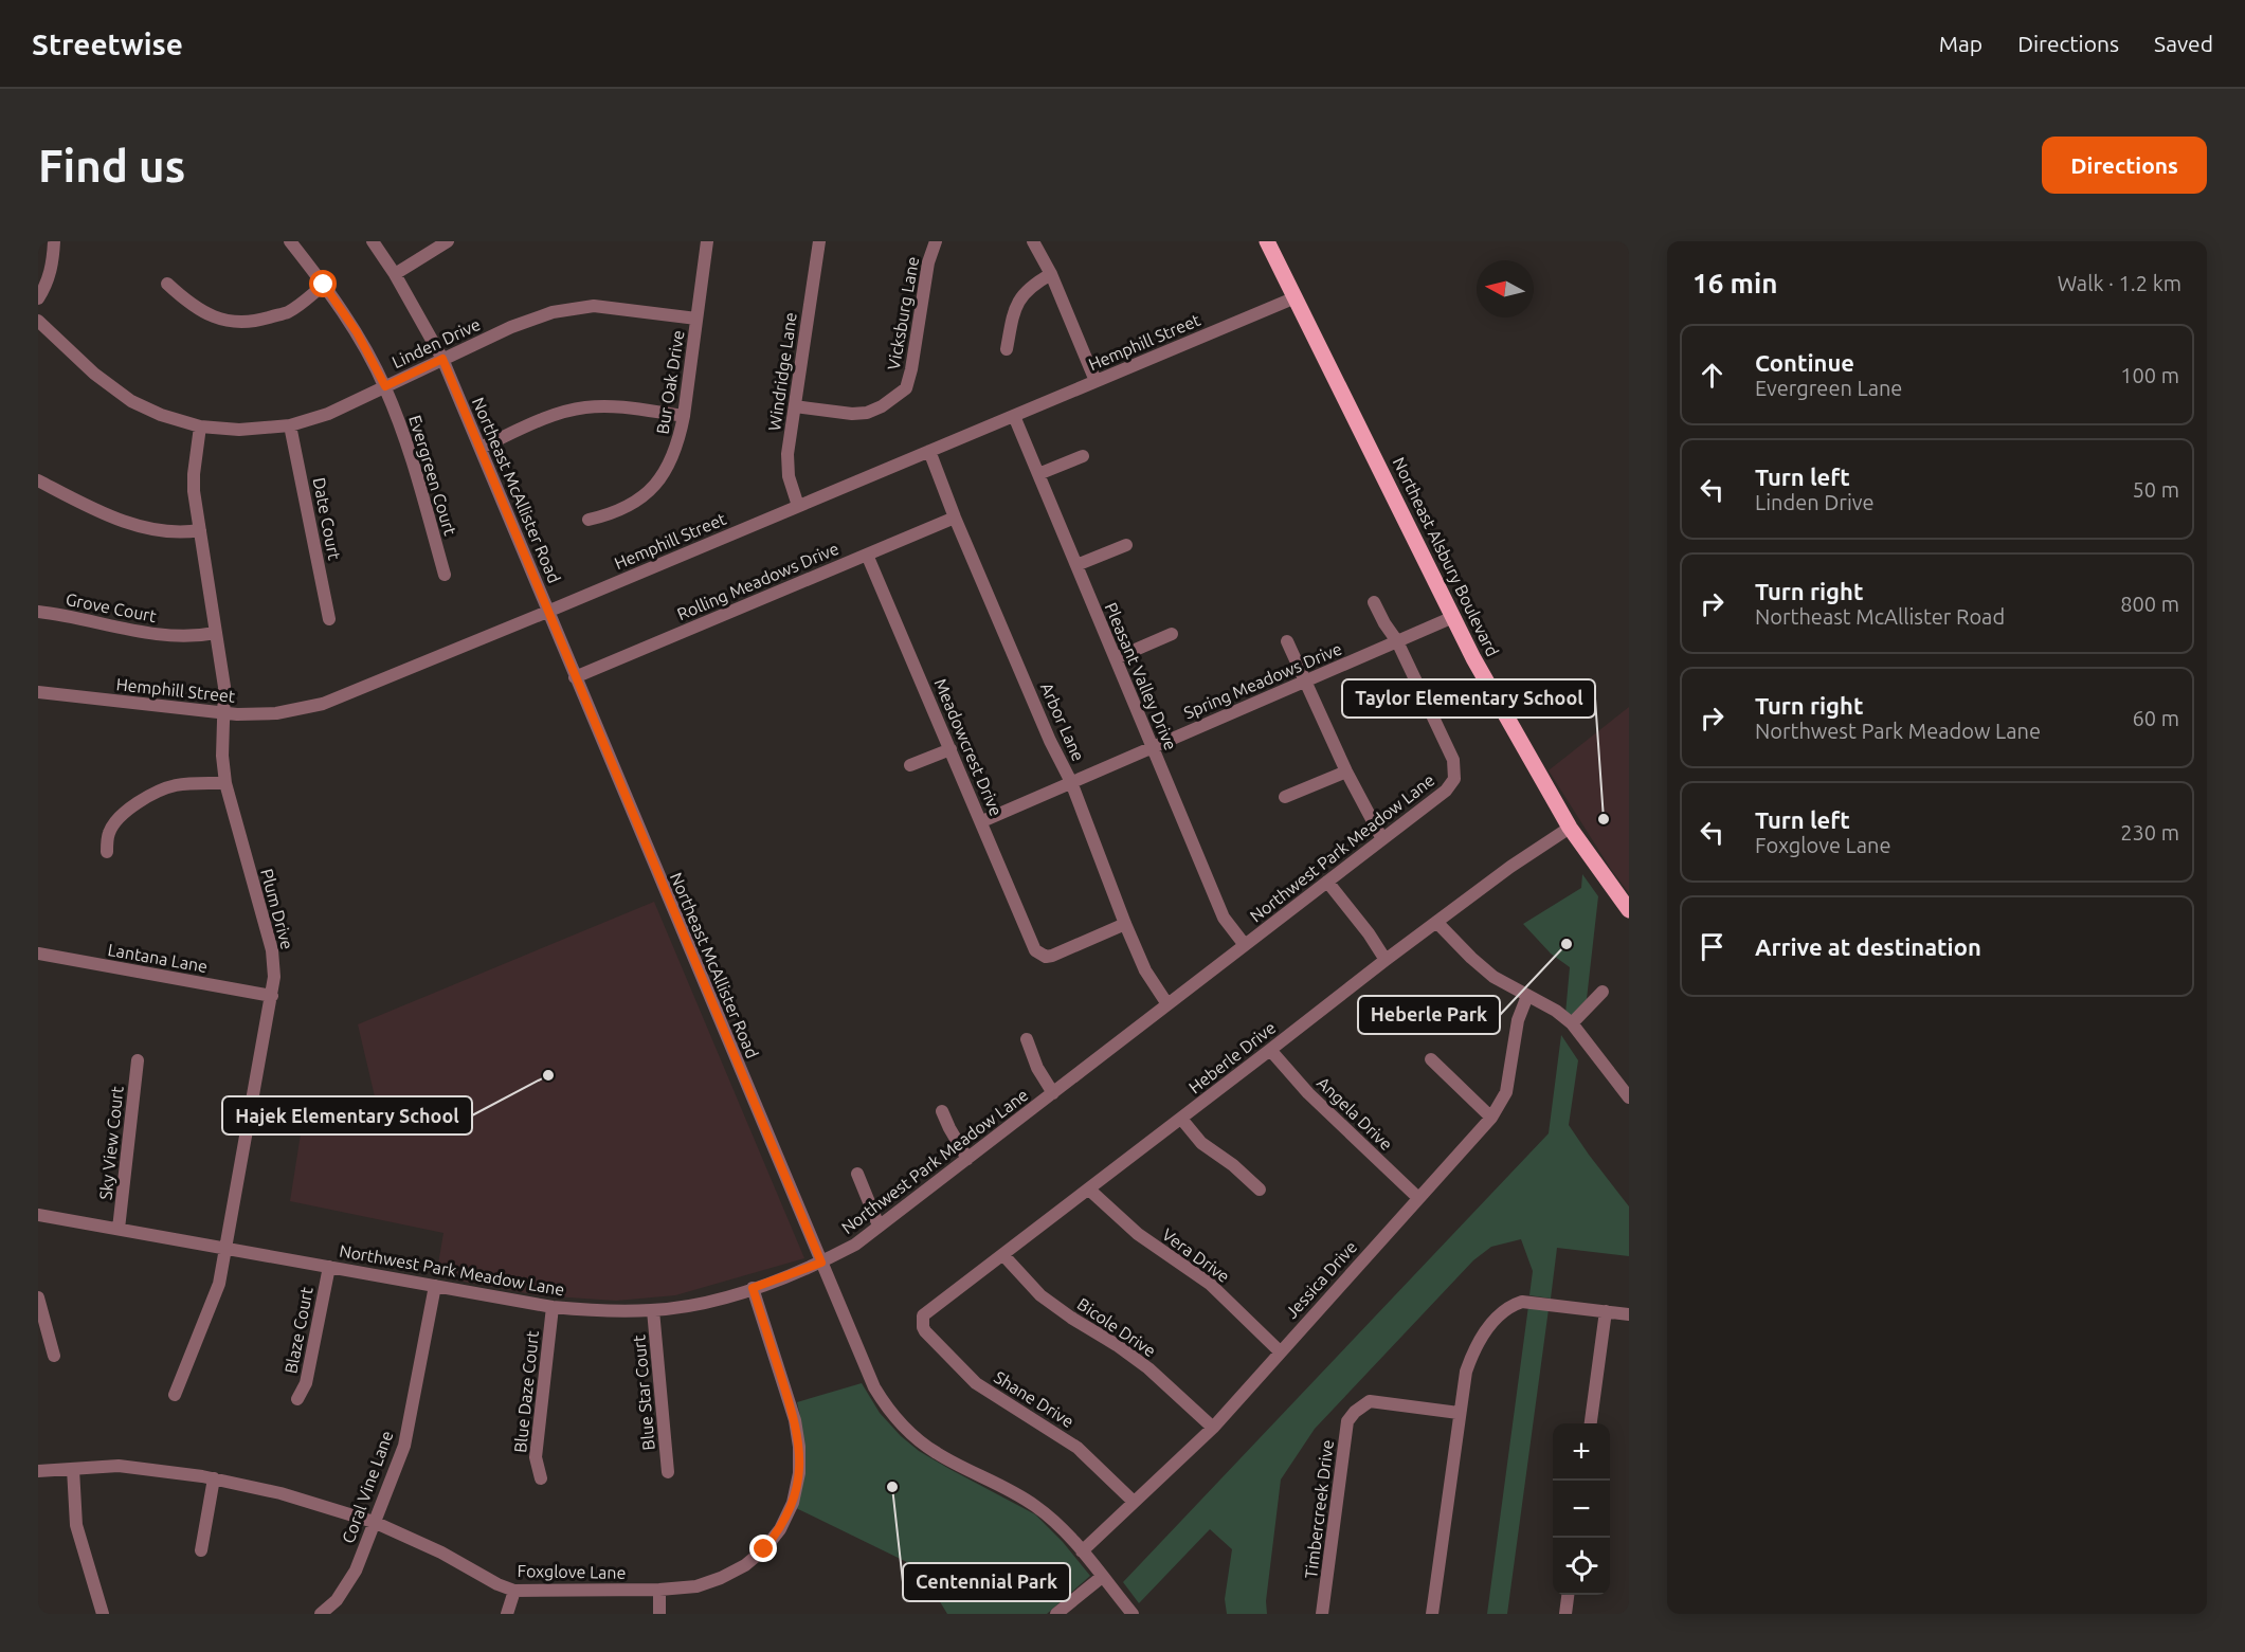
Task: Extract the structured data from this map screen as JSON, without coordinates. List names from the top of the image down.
{
  "streets": {
    "main road": ["Northeast Alsbury Boulevard"],
    "street": [
      "Vicksburg Lane",
      "Hemphill Street",
      "Linden Drive",
      "Windridge Lane",
      "Bur Oak Drive",
      "Evergreen Court",
      "Northeast McAllister Road",
      "Date Court",
      "Rolling Meadows Drive",
      "Grove Court",
      "Pleasant Valley Drive",
      "Spring Meadows Drive",
      "Arbor Lane",
      "Meadowcrest Drive",
      "Northwest Park Meadow Lane",
      "Plum Drive",
      "Lantana Lane",
      "Heberle Drive",
      "Angela Drive",
      "Sky View Court",
      "Vera Drive",
      "Jessica Drive",
      "Bicole Drive",
      "Blaze Court",
      "Blue Daze Court",
      "Blue Star Court",
      "Shane Drive",
      "Coral Vine Lane",
      "Timbercreek Drive",
      "Foxglove Lane"
    ]
  },
  "crossings": [
    ["Vicksburg Lane", "Windridge Lane"],
    ["Hemphill Street", "Windridge Lane"],
    ["Hemphill Street", "Northeast McAllister Road"],
    ["Hemphill Street", "Northeast Alsbury Boulevard"],
    ["Hemphill Street", "Pleasant Valley Drive"],
    ["Hemphill Street", "Arbor Lane"],
    ["Hemphill Street", "Plum Drive"],
    ["Linden Drive", "Bur Oak Drive"],
    ["Linden Drive", "Evergreen Court"],
    ["Linden Drive", "Northeast McAllister Road"],
    ["Linden Drive", "Date Court"],
    ["Linden Drive", "Plum Drive"],
    ["Northeast McAllister Road", "Rolling Meadows Drive"],
    ["Northeast McAllister Road", "Northwest Park Meadow Lane"],
    ["Northeast McAllister Road", "Jessica Drive"],
    ["Northeast Alsbury Boulevard", "Spring Meadows Drive"],
    ["Northeast Alsbury Boulevard", "Heberle Drive"],
    ["Rolling Meadows Drive", "Arbor Lane"],
    ["Rolling Meadows Drive", "Meadowcrest Drive"],
    ["Grove Court", "Plum Drive"],
    ["Pleasant Valley Drive", "Spring Meadows Drive"],
    ["Pleasant Valley Drive", "Northwest Park Meadow Lane"],
    ["Spring Meadows Drive", "Arbor Lane"],
    ["Spring Meadows Drive", "Meadowcrest Drive"],
    ["Spring Meadows Drive", "Northwest Park Meadow Lane"],
    ["Arbor Lane", "Meadowcrest Drive"],
    ["Arbor Lane", "Northwest Park Meadow Lane"],
    ["Northwest Park Meadow Lane", "Plum Drive"],
    ["Northwest Park Meadow Lane", "Sky View Court"],
    ["Northwest Park Meadow Lane", "Blaze Court"],
    ["Northwest Park Meadow Lane", "Blue Daze Court"],
    ["Northwest Park Meadow Lane", "Blue Star Court"],
    ["Northwest Park Meadow Lane", "Coral Vine Lane"],
    ["Northwest Park Meadow Lane", "Foxglove Lane"],
    ["Plum Drive", "Lantana Lane"],
    ["Heberle Drive", "Angela Drive"],
    ["Heberle Drive", "Vera Drive"],
    ["Heberle Drive", "Bicole Drive"],
    ["Heberle Drive", "Shane Drive"],
    ["Angela Drive", "Jessica Drive"],
    ["Vera Drive", "Jessica Drive"],
    ["Jessica Drive", "Bicole Drive"],
    ["Jessica Drive", "Shane Drive"],
    ["Coral Vine Lane", "Foxglove Lane"]
  ],
  "places": [
    "Taylor Elementary School",
    "Heberle Park",
    "Hajek Elementary School",
    "Centennial Park"
  ],
  "north": "left",
  "page": {
    "header": "Streetwise",
    "nav": ["Map", "Directions", "Saved"],
    "buttons": "Directions",
    "title": "Find us",
    "heading": ["16 min", "Walk · 1.2 km"],
    "list": [
      ["Continue", "Evergreen Lane", "100 m"],
      ["Turn left", "Linden Drive", "50 m"],
      ["Turn right", "Northeast McAllister Road", "800 m"],
      ["Turn right", "Northwest Park Meadow Lane", "60 m"],
      ["Turn left", "Foxglove Lane", "230 m"],
      "Arrive at destination"
    ],
    "map_buttons": ["+", "−"]
  }
}
